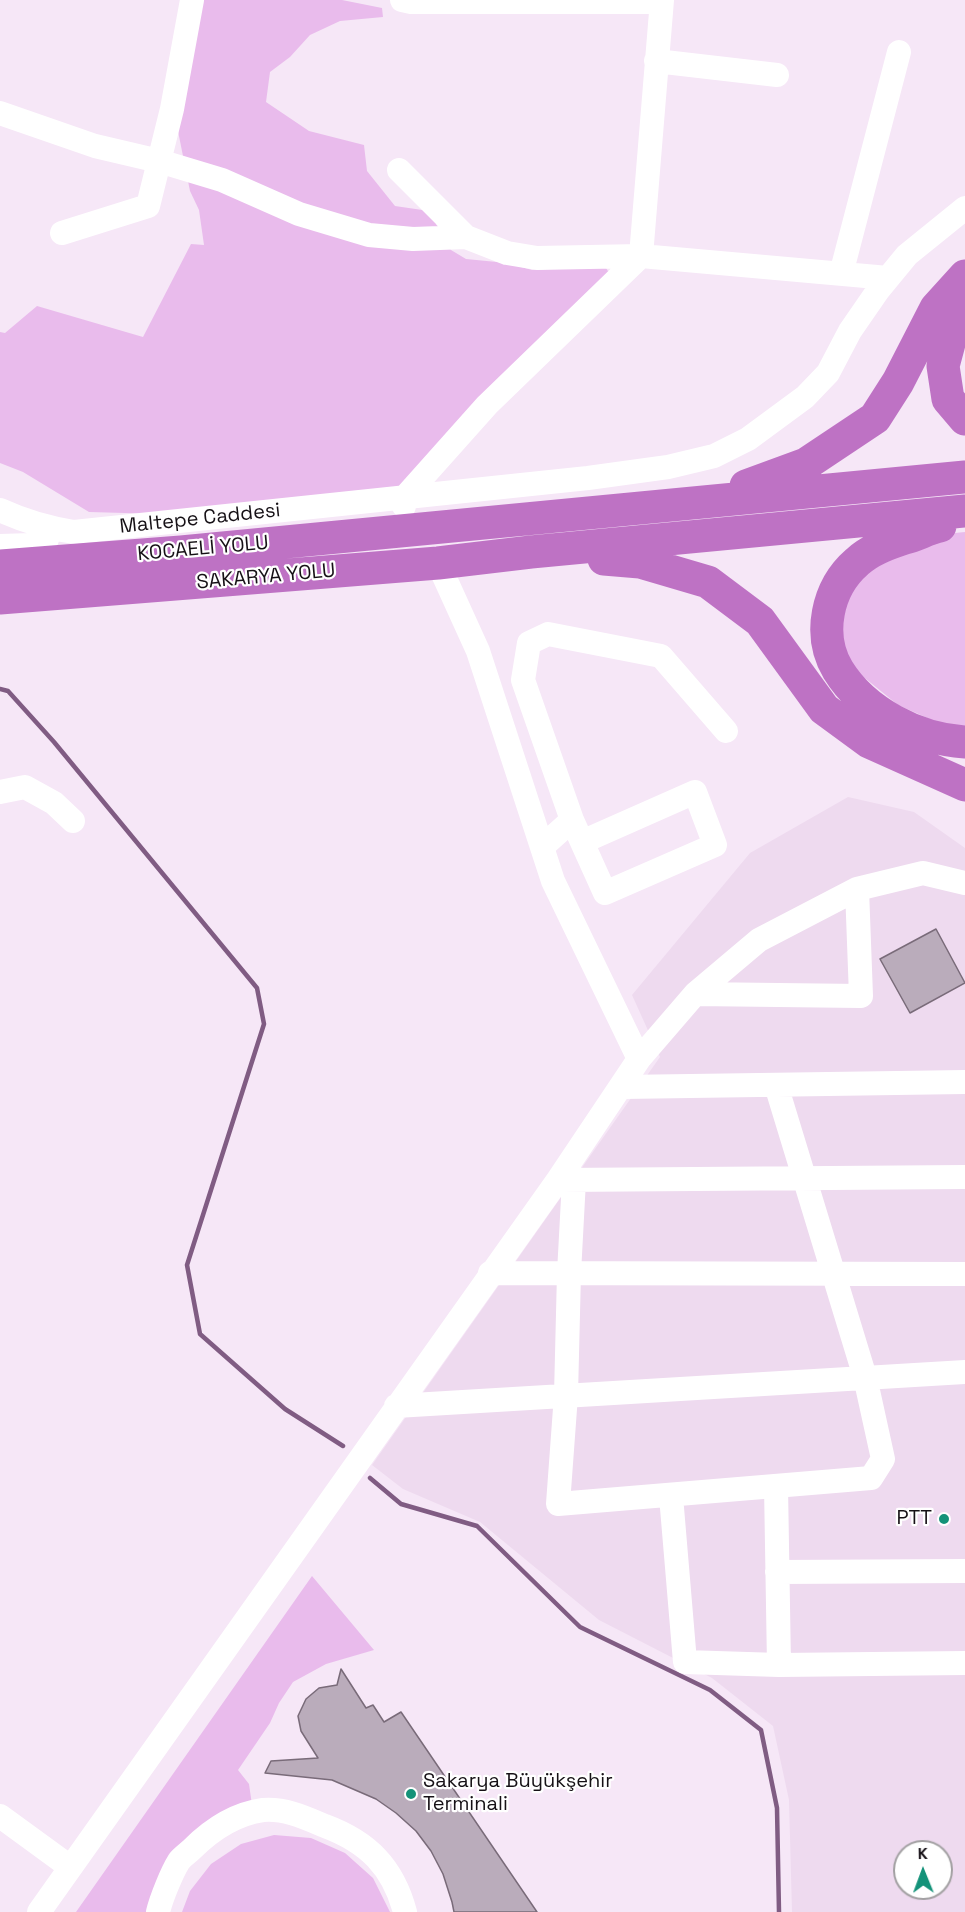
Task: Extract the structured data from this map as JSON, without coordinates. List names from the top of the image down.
{
  "streets": {
    "highway": ["KOCAELİ YOLU", "SAKARYA YOLU"],
    "street": ["Maltepe Caddesi"]
  },
  "crossings": [
    ["Maltepe Caddesi", "KOCAELİ YOLU"]
  ],
  "places": ["PTT", "Sakarya Büyükşehir Terminali"],
  "north": "top"
}
